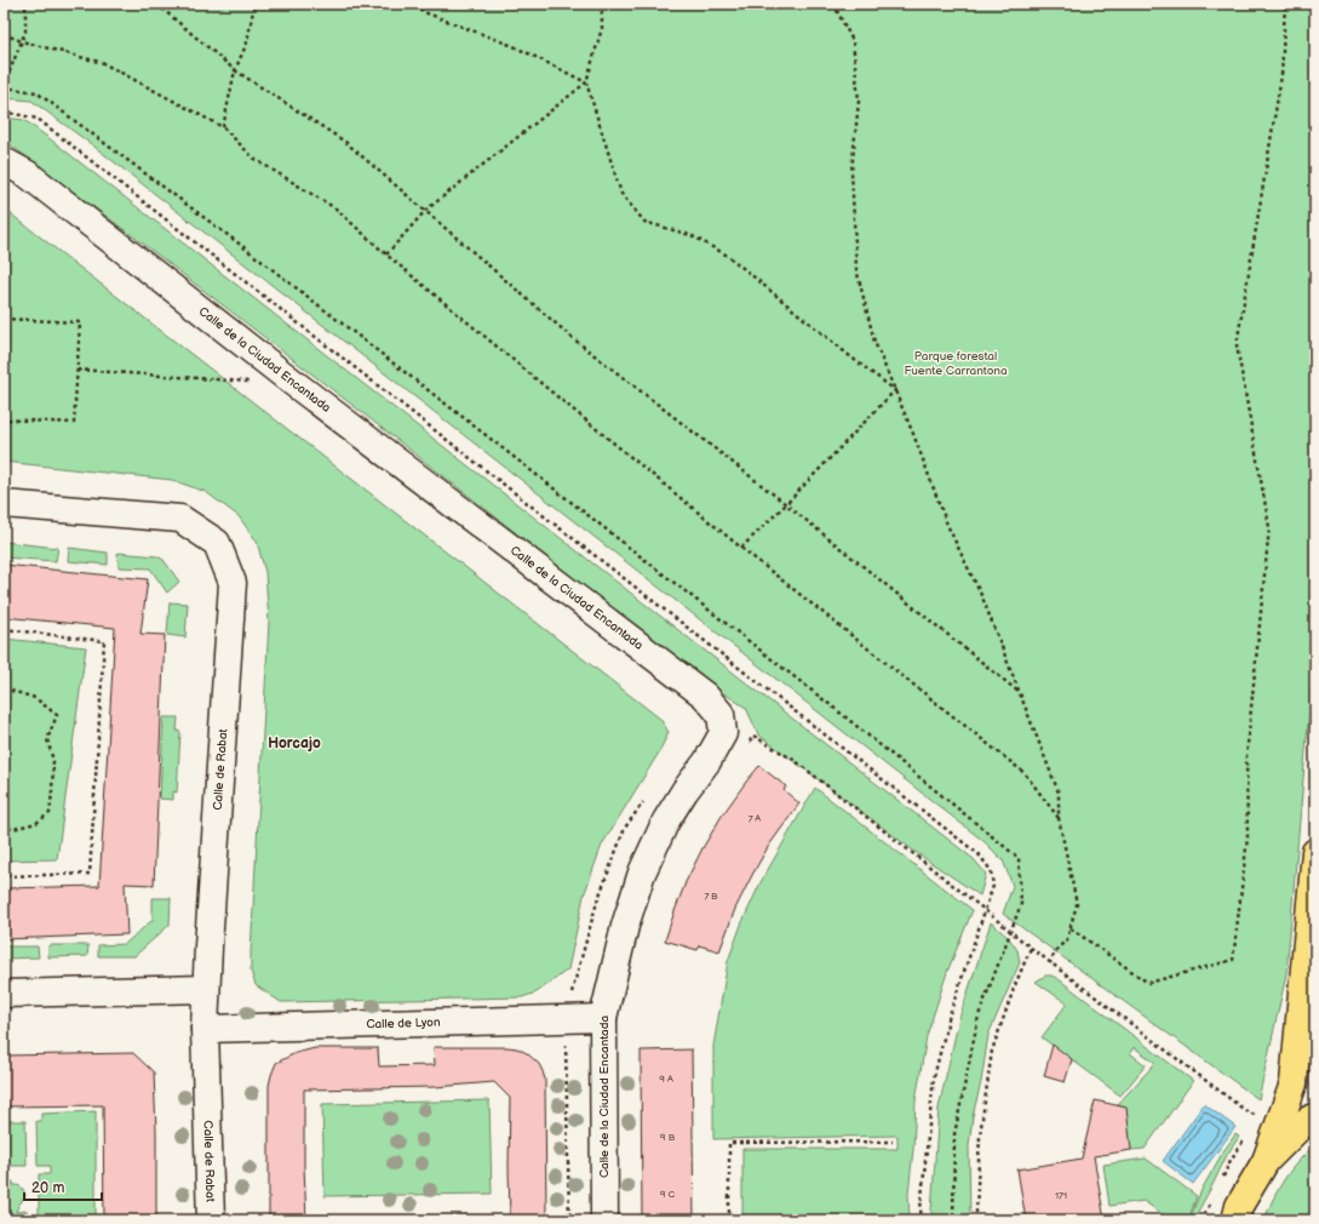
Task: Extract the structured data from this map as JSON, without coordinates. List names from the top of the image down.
{
  "streets": {
    "street": ["Calle de la Ciudad Encantada", "Calle de Rabat", "Calle de Lyon"]
  },
  "crossings": [
    ["Calle de la Ciudad Encantada", "Calle de Lyon"],
    ["Calle de Rabat", "Calle de Lyon"]
  ],
  "districts": ["Horcajo"],
  "parks": ["Parque forestal Fuente Carrantona"],
  "house_numbers": [
    "7 A",
    "7 B",
    "9 A",
    "9 B",
    "9 C",
    "171"
  ],
  "scale_bar": "20 m"
}
